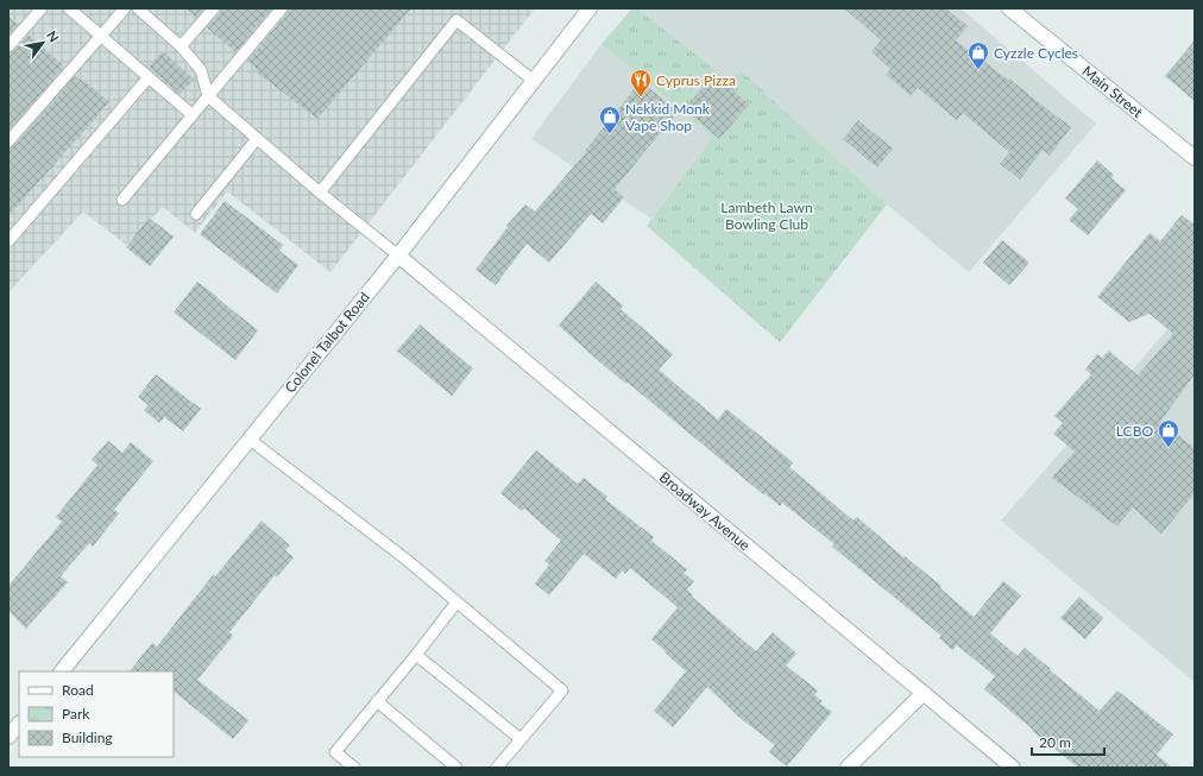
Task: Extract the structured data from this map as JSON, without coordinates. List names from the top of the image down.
{
  "streets": {
    "main road": ["Main Street", "Colonel Talbot Road", "Broadway Avenue"]
  },
  "crossings": [
    ["Colonel Talbot Road", "Broadway Avenue"]
  ],
  "parks": ["Lambeth Lawn Bowling Club"],
  "places": {
    "shop": ["Cyzzle Cycles", "Nekkid Monk Vape Shop", "LCBO"],
    "restaurant": ["Cyprus Pizza"]
  },
  "legend": ["Road", "Park", "Building"],
  "scale_bar": "20 m",
  "north": "top right"
}
